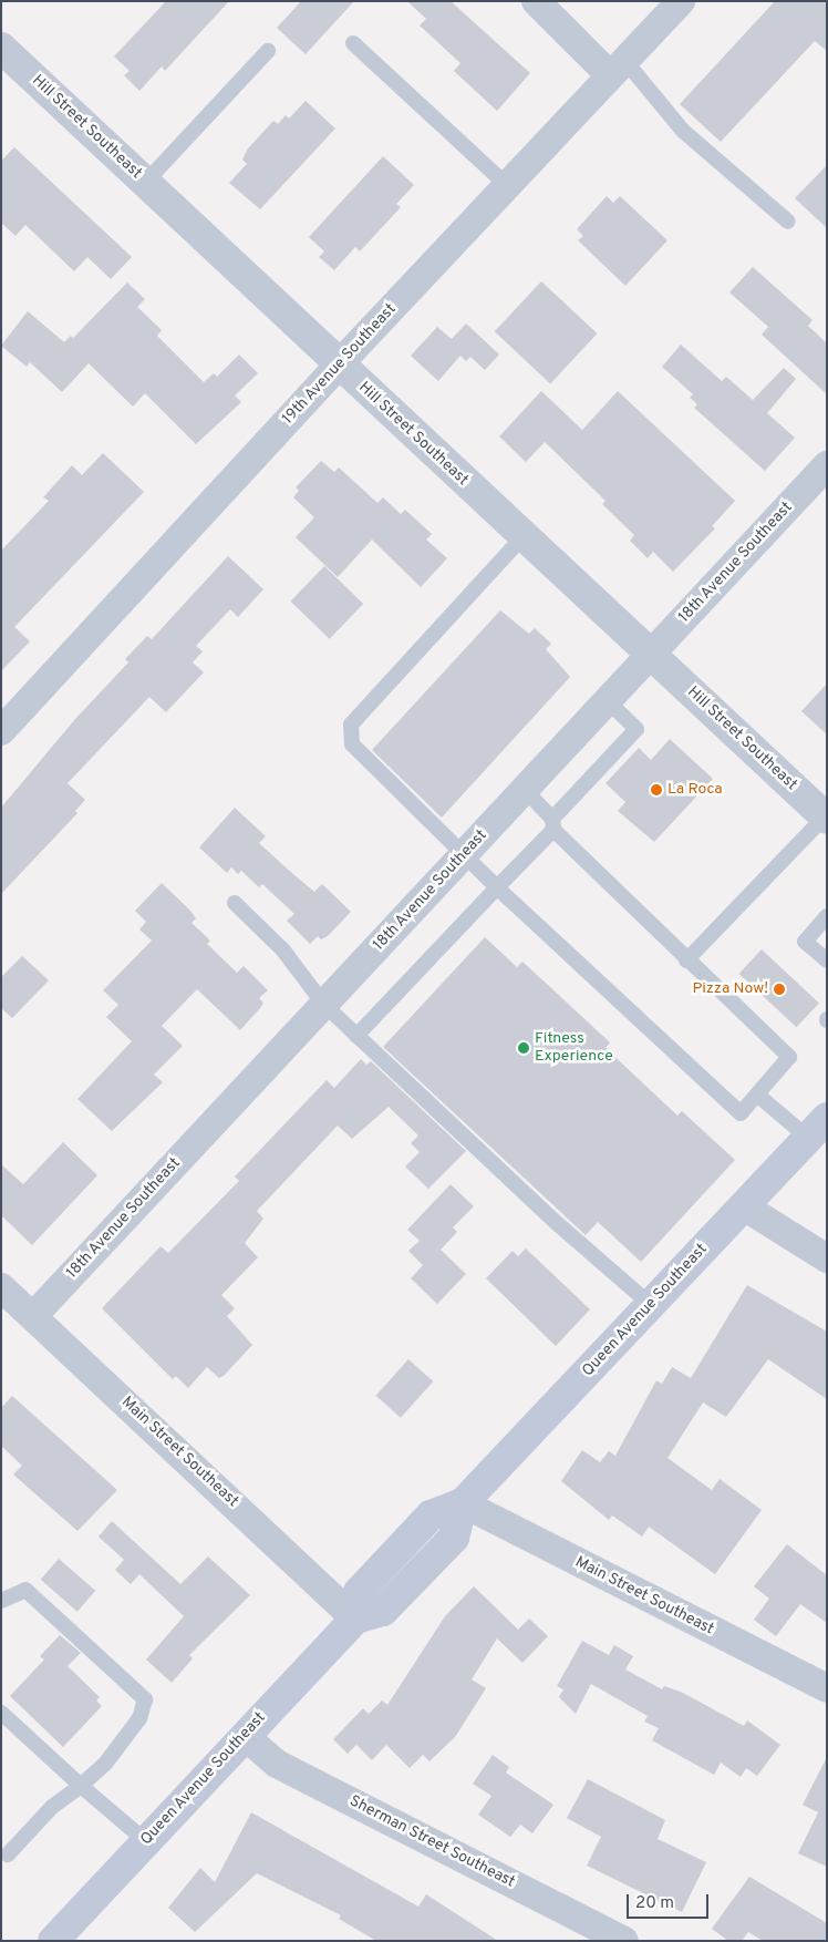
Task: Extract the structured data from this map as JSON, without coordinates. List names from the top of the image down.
{
  "streets": {
    "main road": ["Queen Avenue Southeast"],
    "street": [
      "Hill Street Southeast",
      "19th Avenue Southeast",
      "18th Avenue Southeast",
      "Main Street Southeast",
      "Sherman Street Southeast"
    ]
  },
  "crossings": [
    ["Hill Street Southeast", "19th Avenue Southeast"],
    ["Hill Street Southeast", "18th Avenue Southeast"],
    ["18th Avenue Southeast", "Main Street Southeast"],
    ["Queen Avenue Southeast", "Main Street Southeast"],
    ["Queen Avenue Southeast", "Sherman Street Southeast"]
  ],
  "places": ["La Roca", "Pizza Now!", "Fitness Experience"],
  "scale_bar": "20 m"
}
